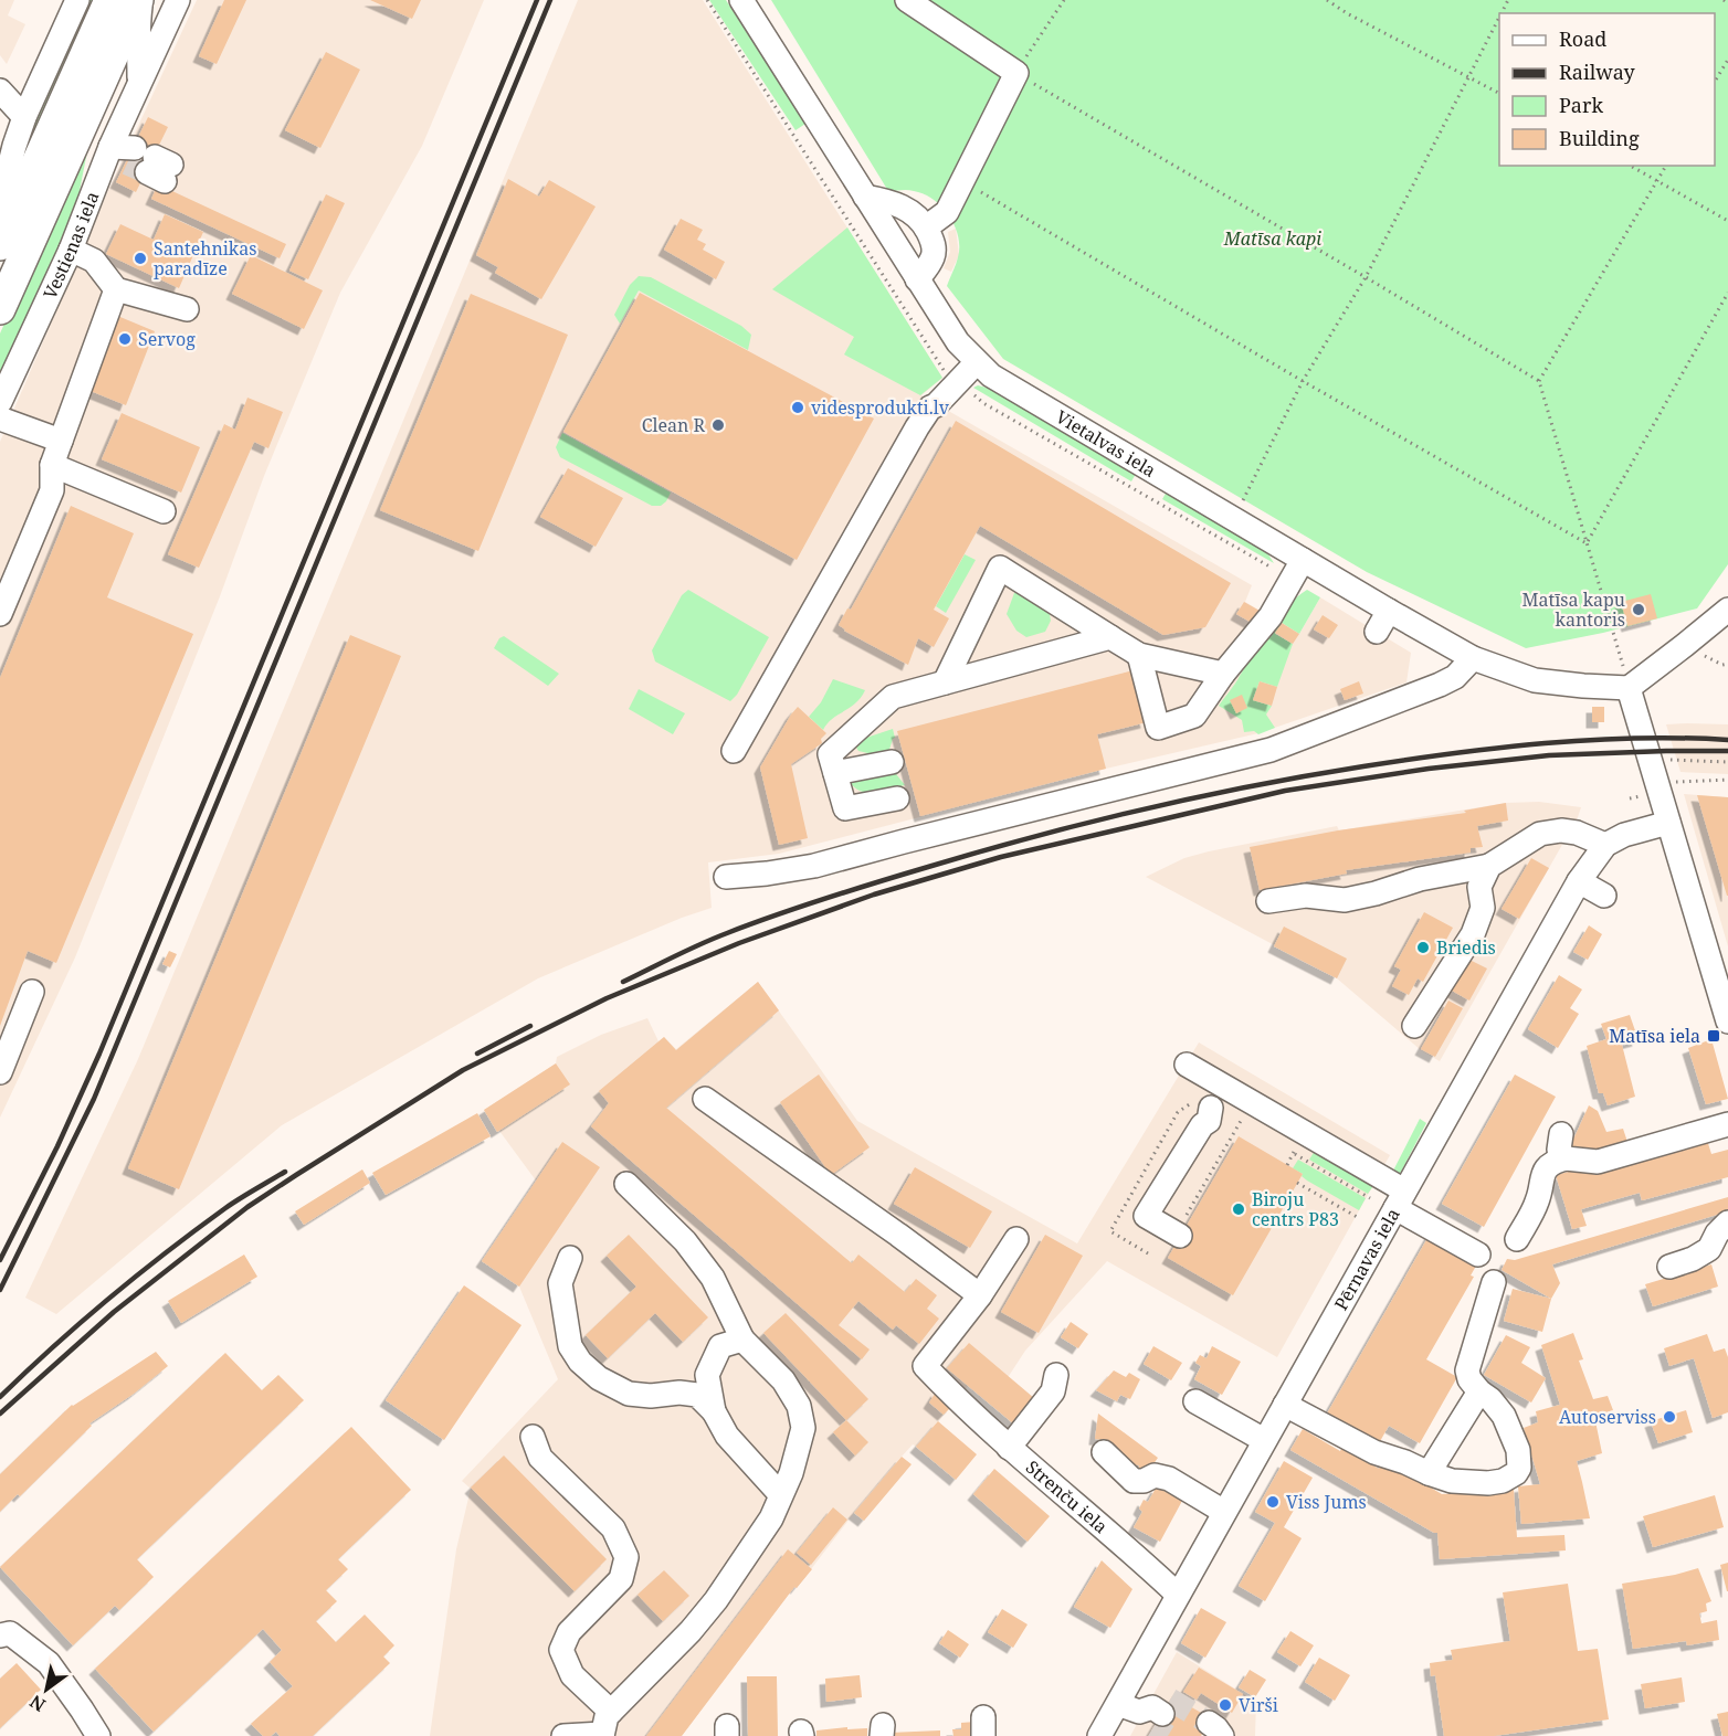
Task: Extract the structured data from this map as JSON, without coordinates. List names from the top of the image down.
{
  "streets": {
    "main road": ["Vestienas iela"],
    "street": ["Vietalvas iela", "Pērnavas iela", "Strenču iela"]
  },
  "crossings": [
    ["Pērnavas iela", "Strenču iela"]
  ],
  "parks": ["Matīsa kapi"],
  "places": {
    "other": [
      "Santehnikas paradīze",
      "Servog",
      "videsprodukti.lv",
      "Clean R",
      "Matīsa kapu kantoris",
      "Briedis",
      "Biroju centrs P83",
      "Autoserviss",
      "Viss Jums",
      "Virši"
    ],
    "transit": ["Matīsa iela"]
  },
  "legend": [
    "Road",
    "Railway",
    "Park",
    "Building"
  ],
  "north": "bottom left"
}
